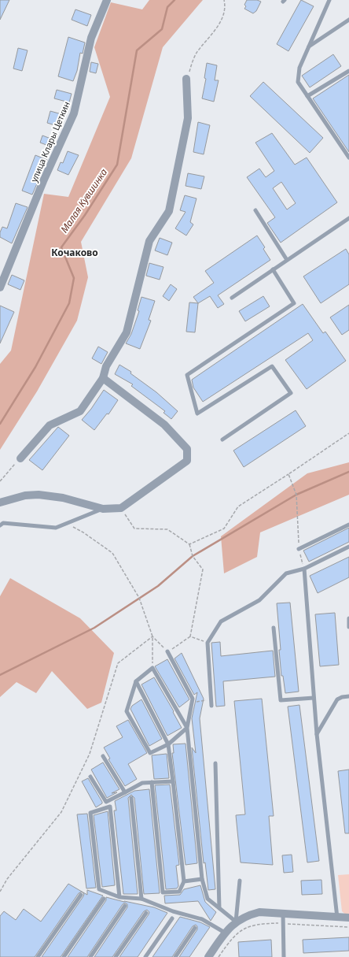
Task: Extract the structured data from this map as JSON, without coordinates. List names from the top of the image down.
{
  "streets": {
    "street": ["улица Клары Цеткин"]
  },
  "districts": ["Кочаково"],
  "water": ["Малая Кувшинка"]
}
